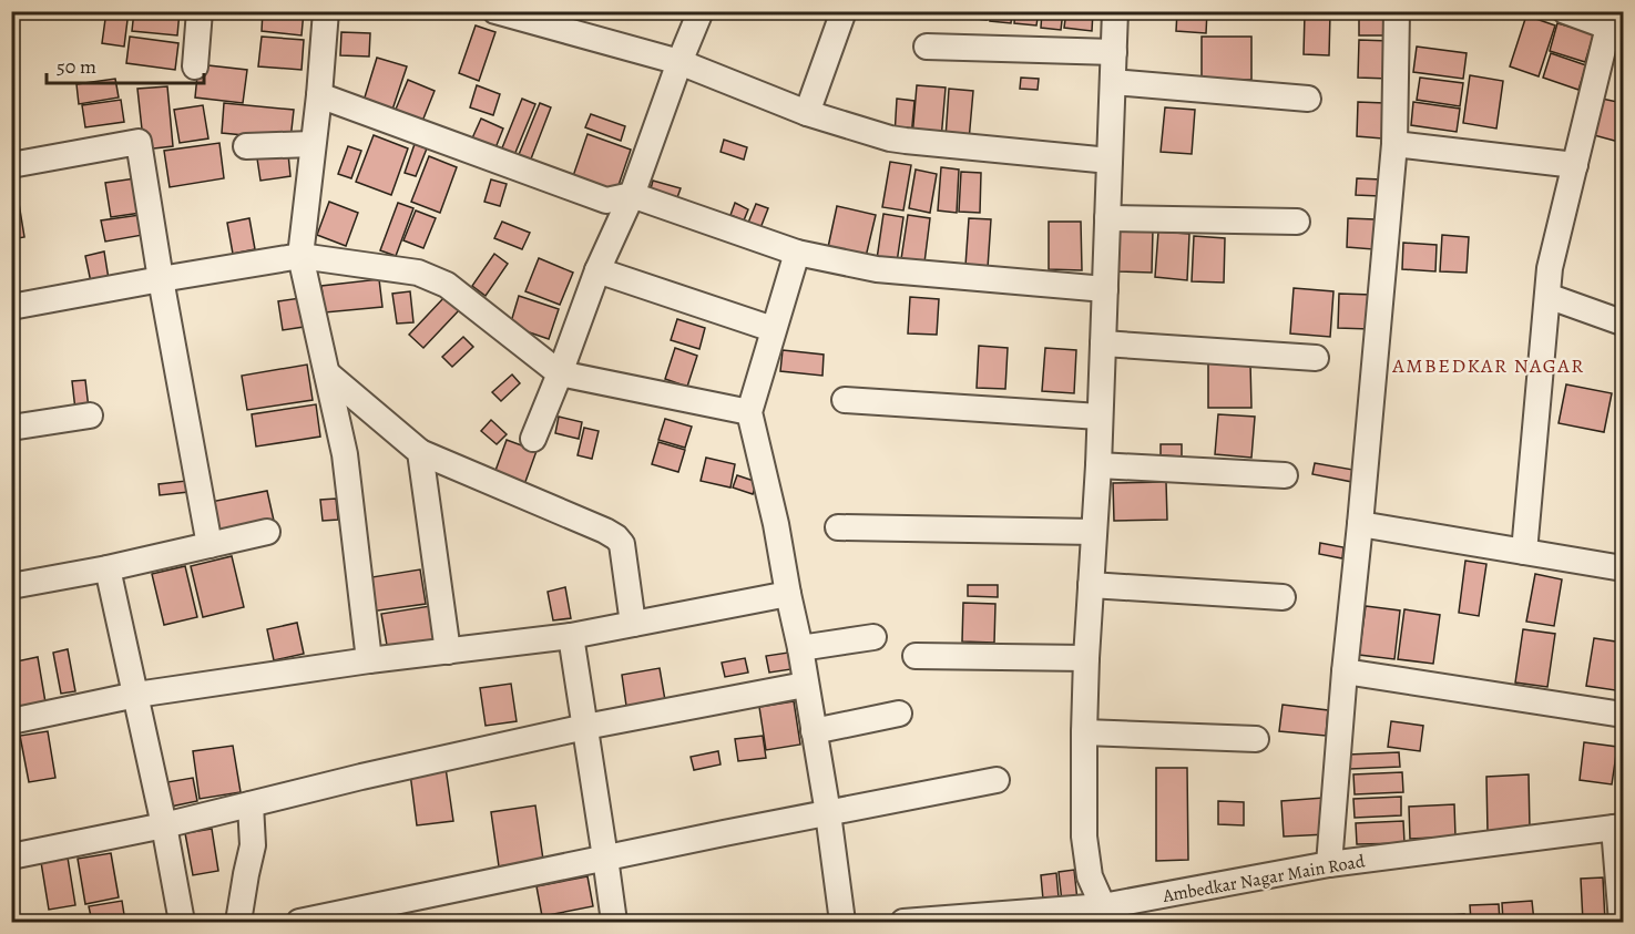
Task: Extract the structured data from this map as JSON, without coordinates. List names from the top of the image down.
{
  "streets": {
    "street": ["Ambedkar Nagar Main Road"]
  },
  "districts": ["AMBEDKAR NAGAR"],
  "scale_bar": "50 m"
}
